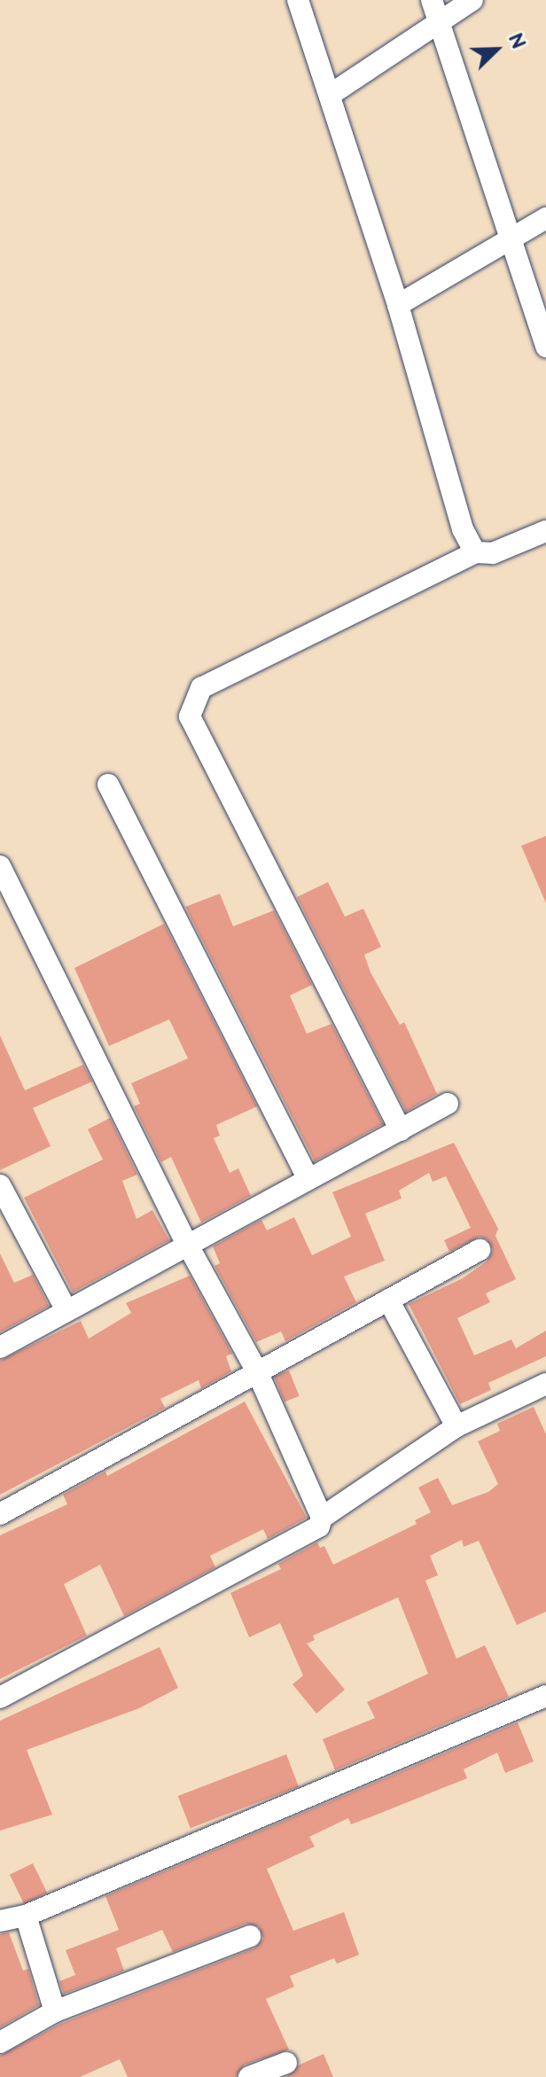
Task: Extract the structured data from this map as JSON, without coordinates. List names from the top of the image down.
{
  "north": "top right"
}
